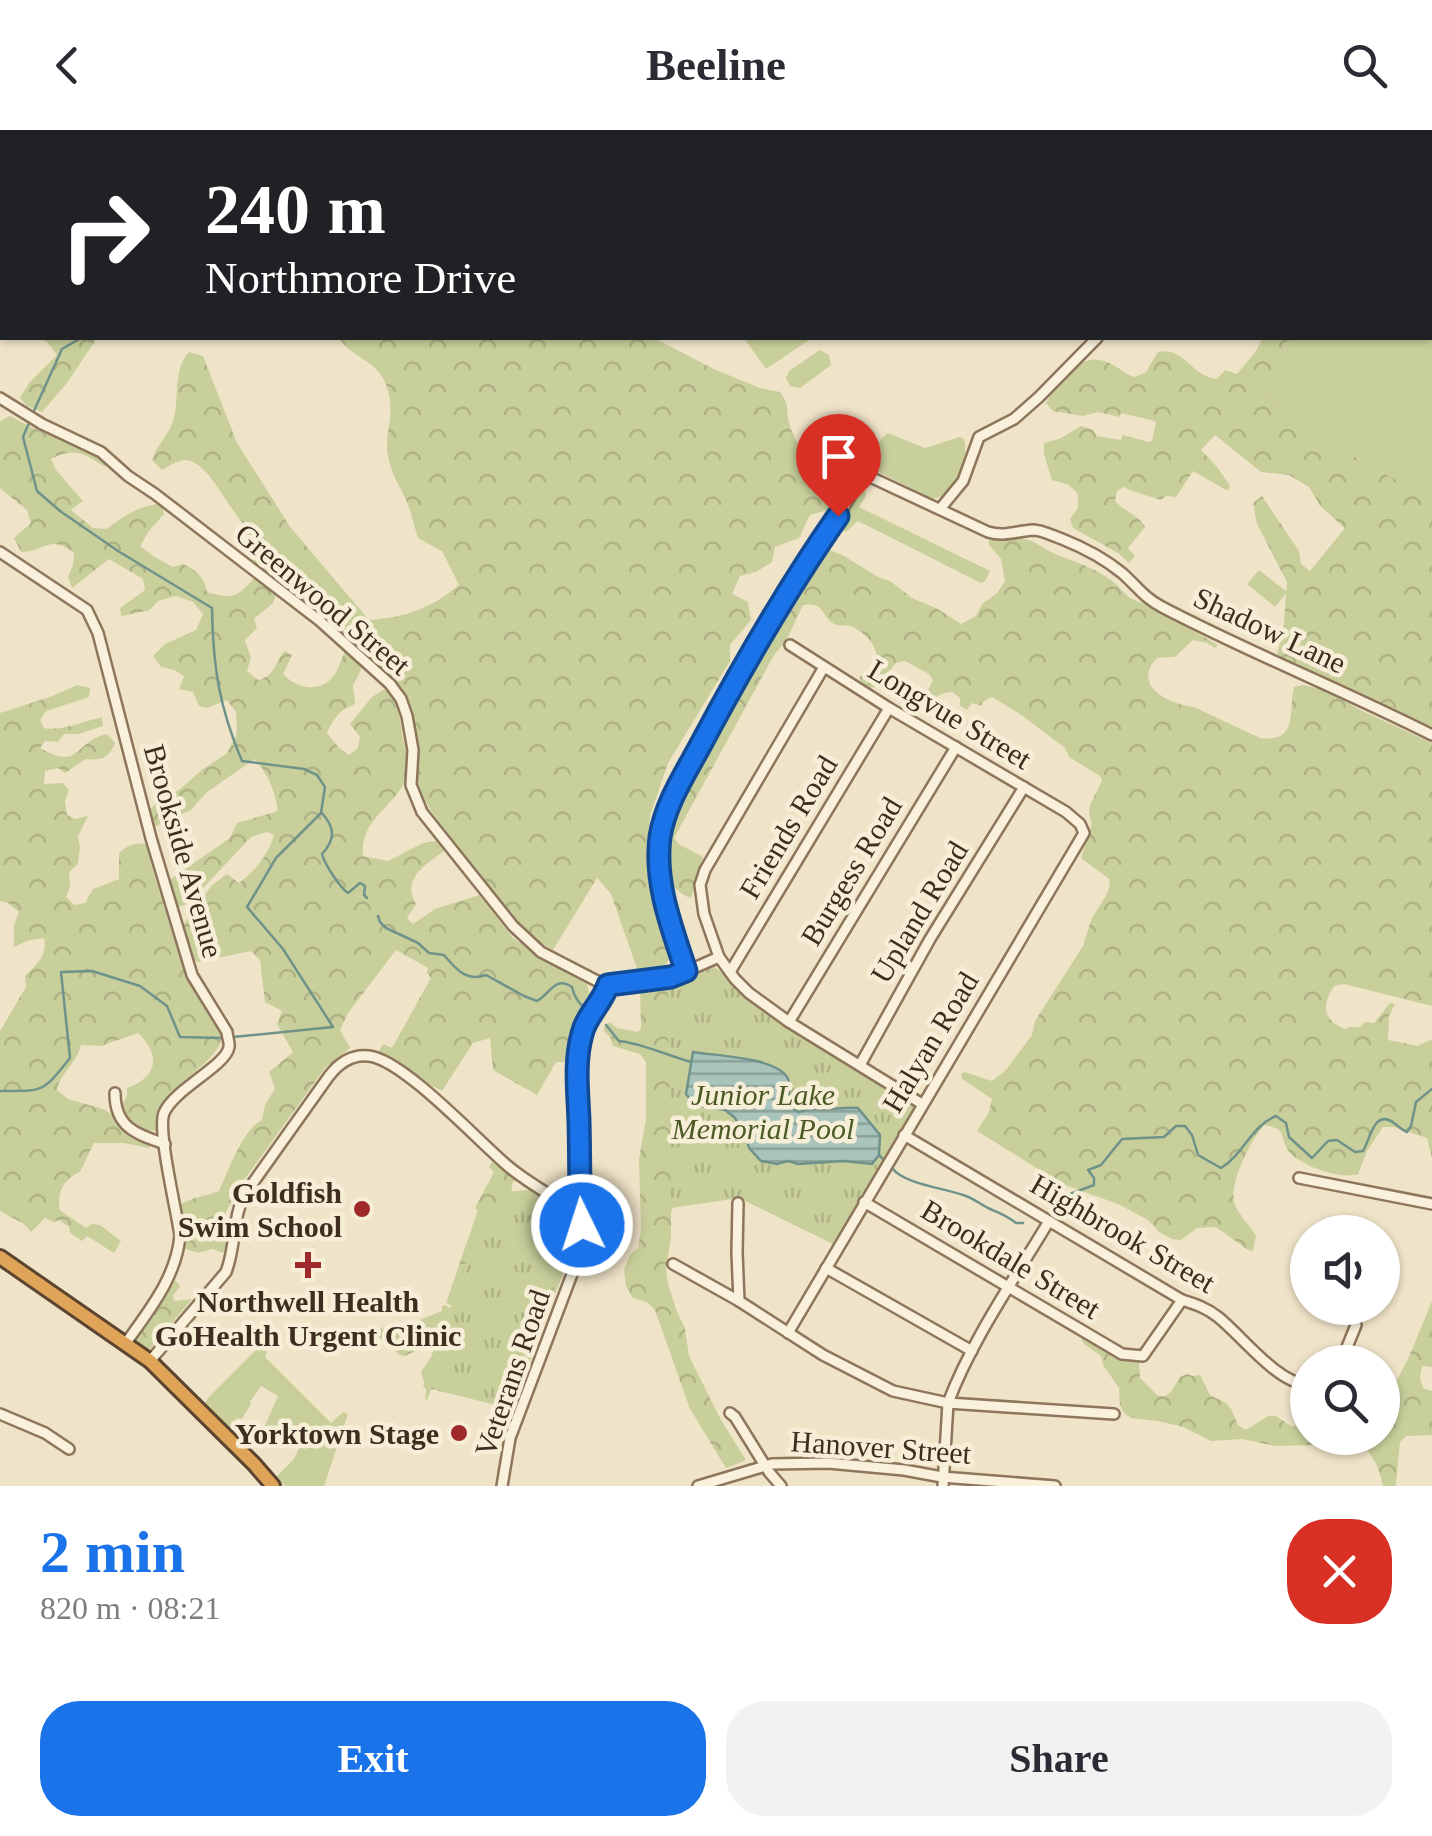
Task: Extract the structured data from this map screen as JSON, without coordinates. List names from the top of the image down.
{
  "streets": {
    "street": [
      "Greenwood Street",
      "Shadow Lane",
      "Longvue Street",
      "Friends Road",
      "Brookside Avenue",
      "Burgess Road",
      "Upland Road",
      "Halyan Road",
      "Highbrook Street",
      "Brookdale Street",
      "Veterans Road",
      "Hanover Street"
    ]
  },
  "crossings": [
    ["Greenwood Street", "Veterans Road"],
    ["Longvue Street", "Friends Road"],
    ["Longvue Street", "Burgess Road"],
    ["Longvue Street", "Upland Road"],
    ["Longvue Street", "Halyan Road"],
    ["Halyan Road", "Highbrook Street"],
    ["Halyan Road", "Brookdale Street"],
    ["Highbrook Street", "Brookdale Street"]
  ],
  "parks": ["Junior Lake Memorial Pool"],
  "places": {
    "other": ["Goldfish Swim School", "Yorktown Stage"],
    "health": ["Northwell Health GoHealth Urgent Clinic"]
  },
  "page": {
    "header": "Beeline",
    "turn": ["240 m", "Northmore Drive"],
    "heading": ["2 min", "820 m · 08:21"],
    "buttons": ["Exit", "Share"]
  }
}
